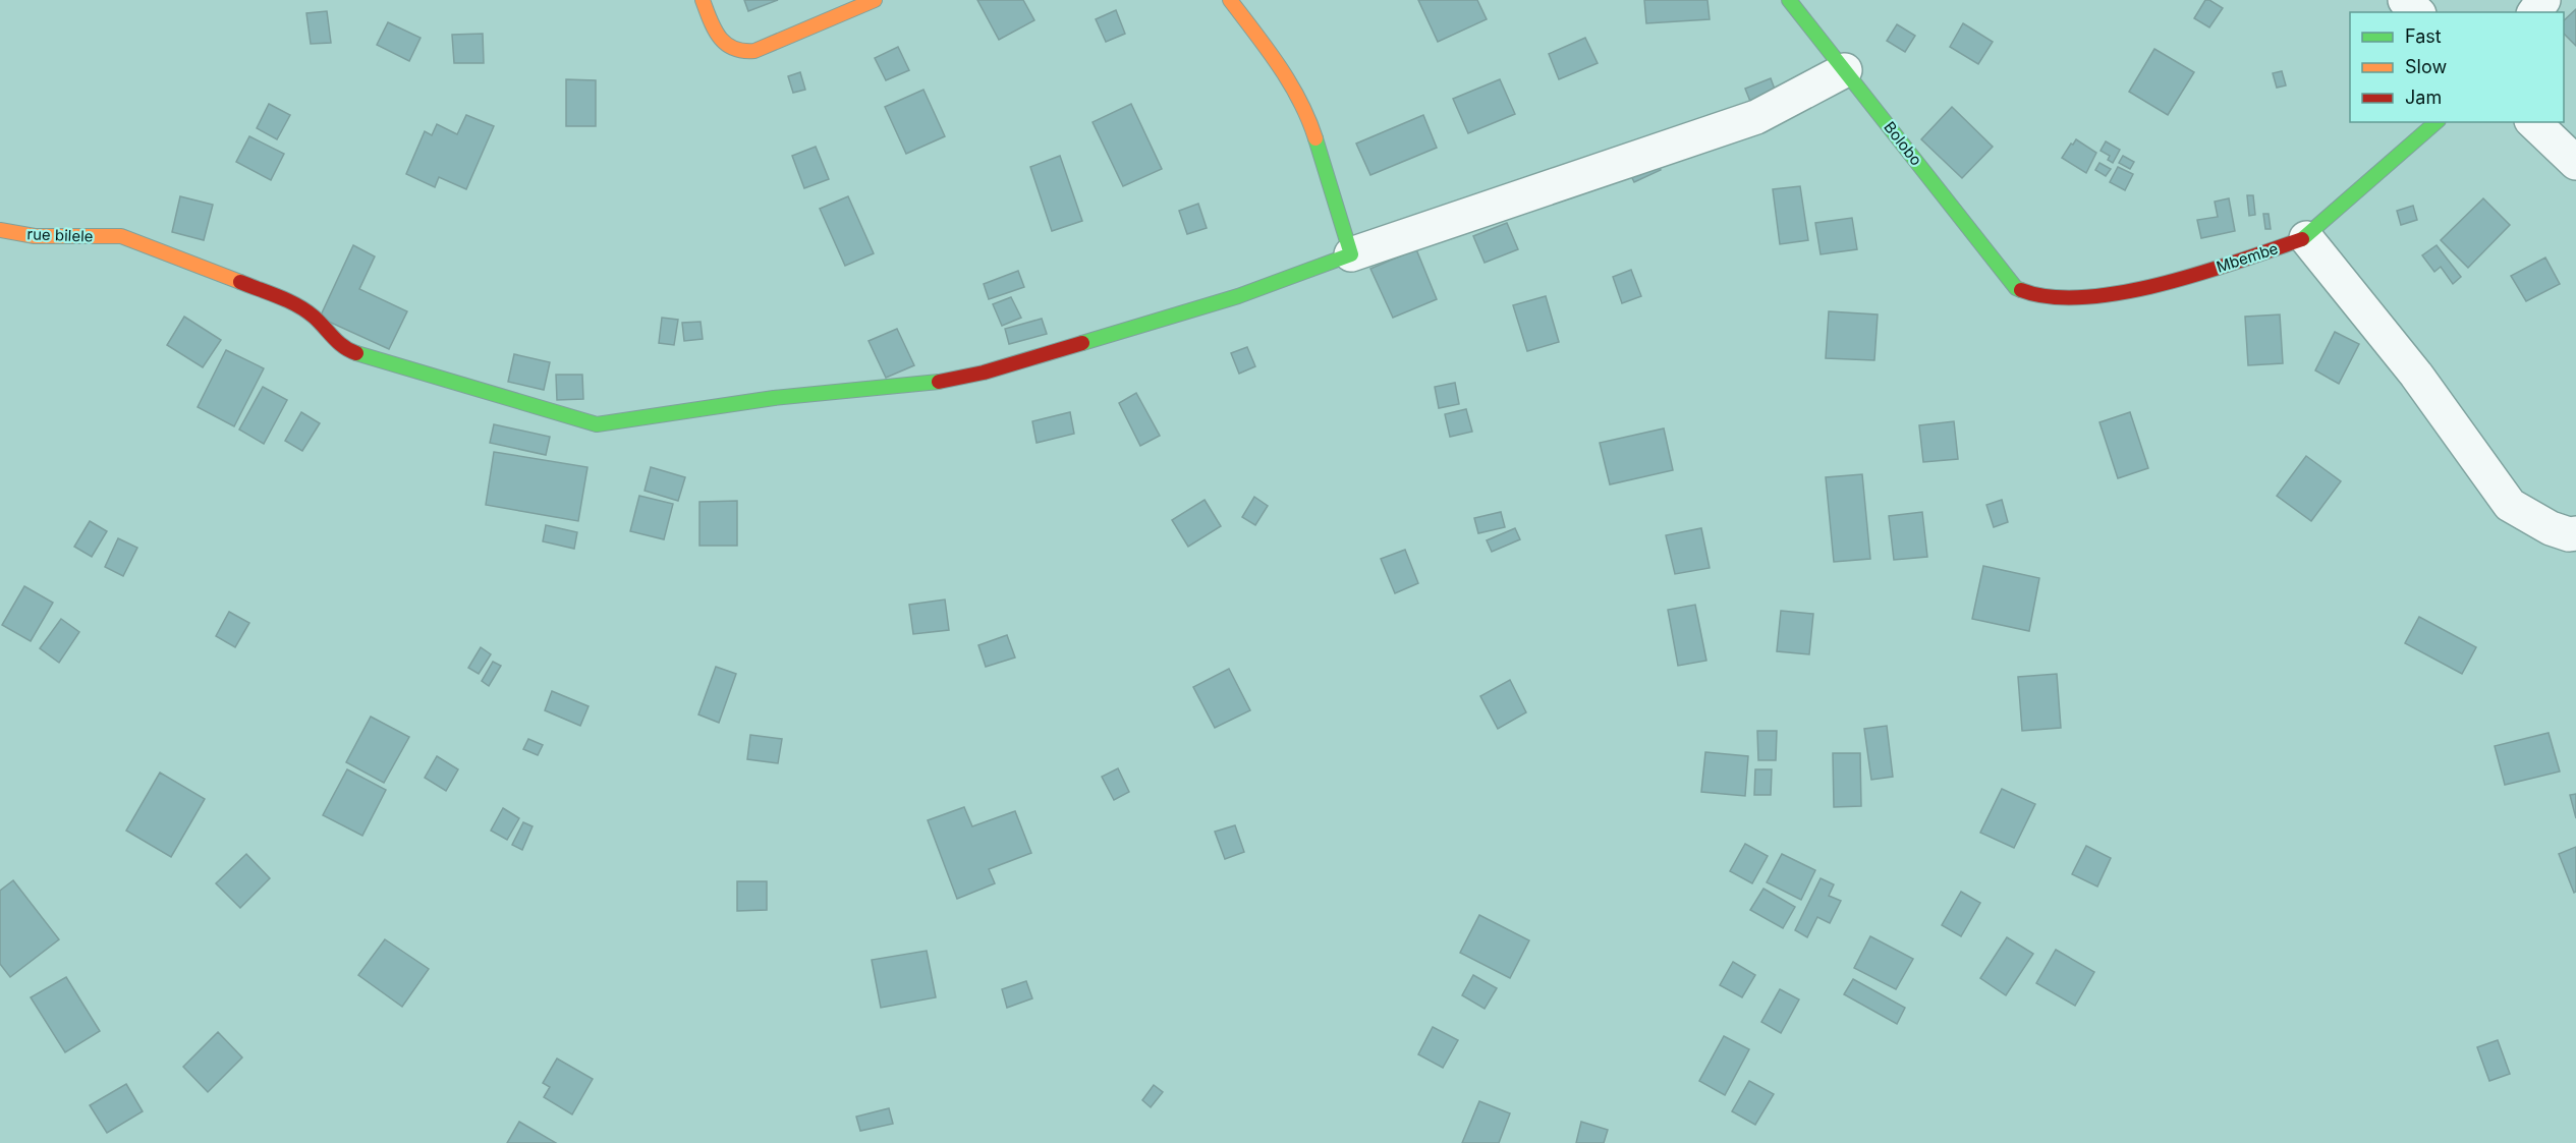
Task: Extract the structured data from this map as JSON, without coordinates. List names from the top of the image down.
{
  "streets": {
    "street": ["Bolobo", "rue bilele", "Mbembe"]
  },
  "crossings": [
    ["Bolobo", "Mbembe"]
  ],
  "legend": ["Fast", "Slow", "Jam"]
}
